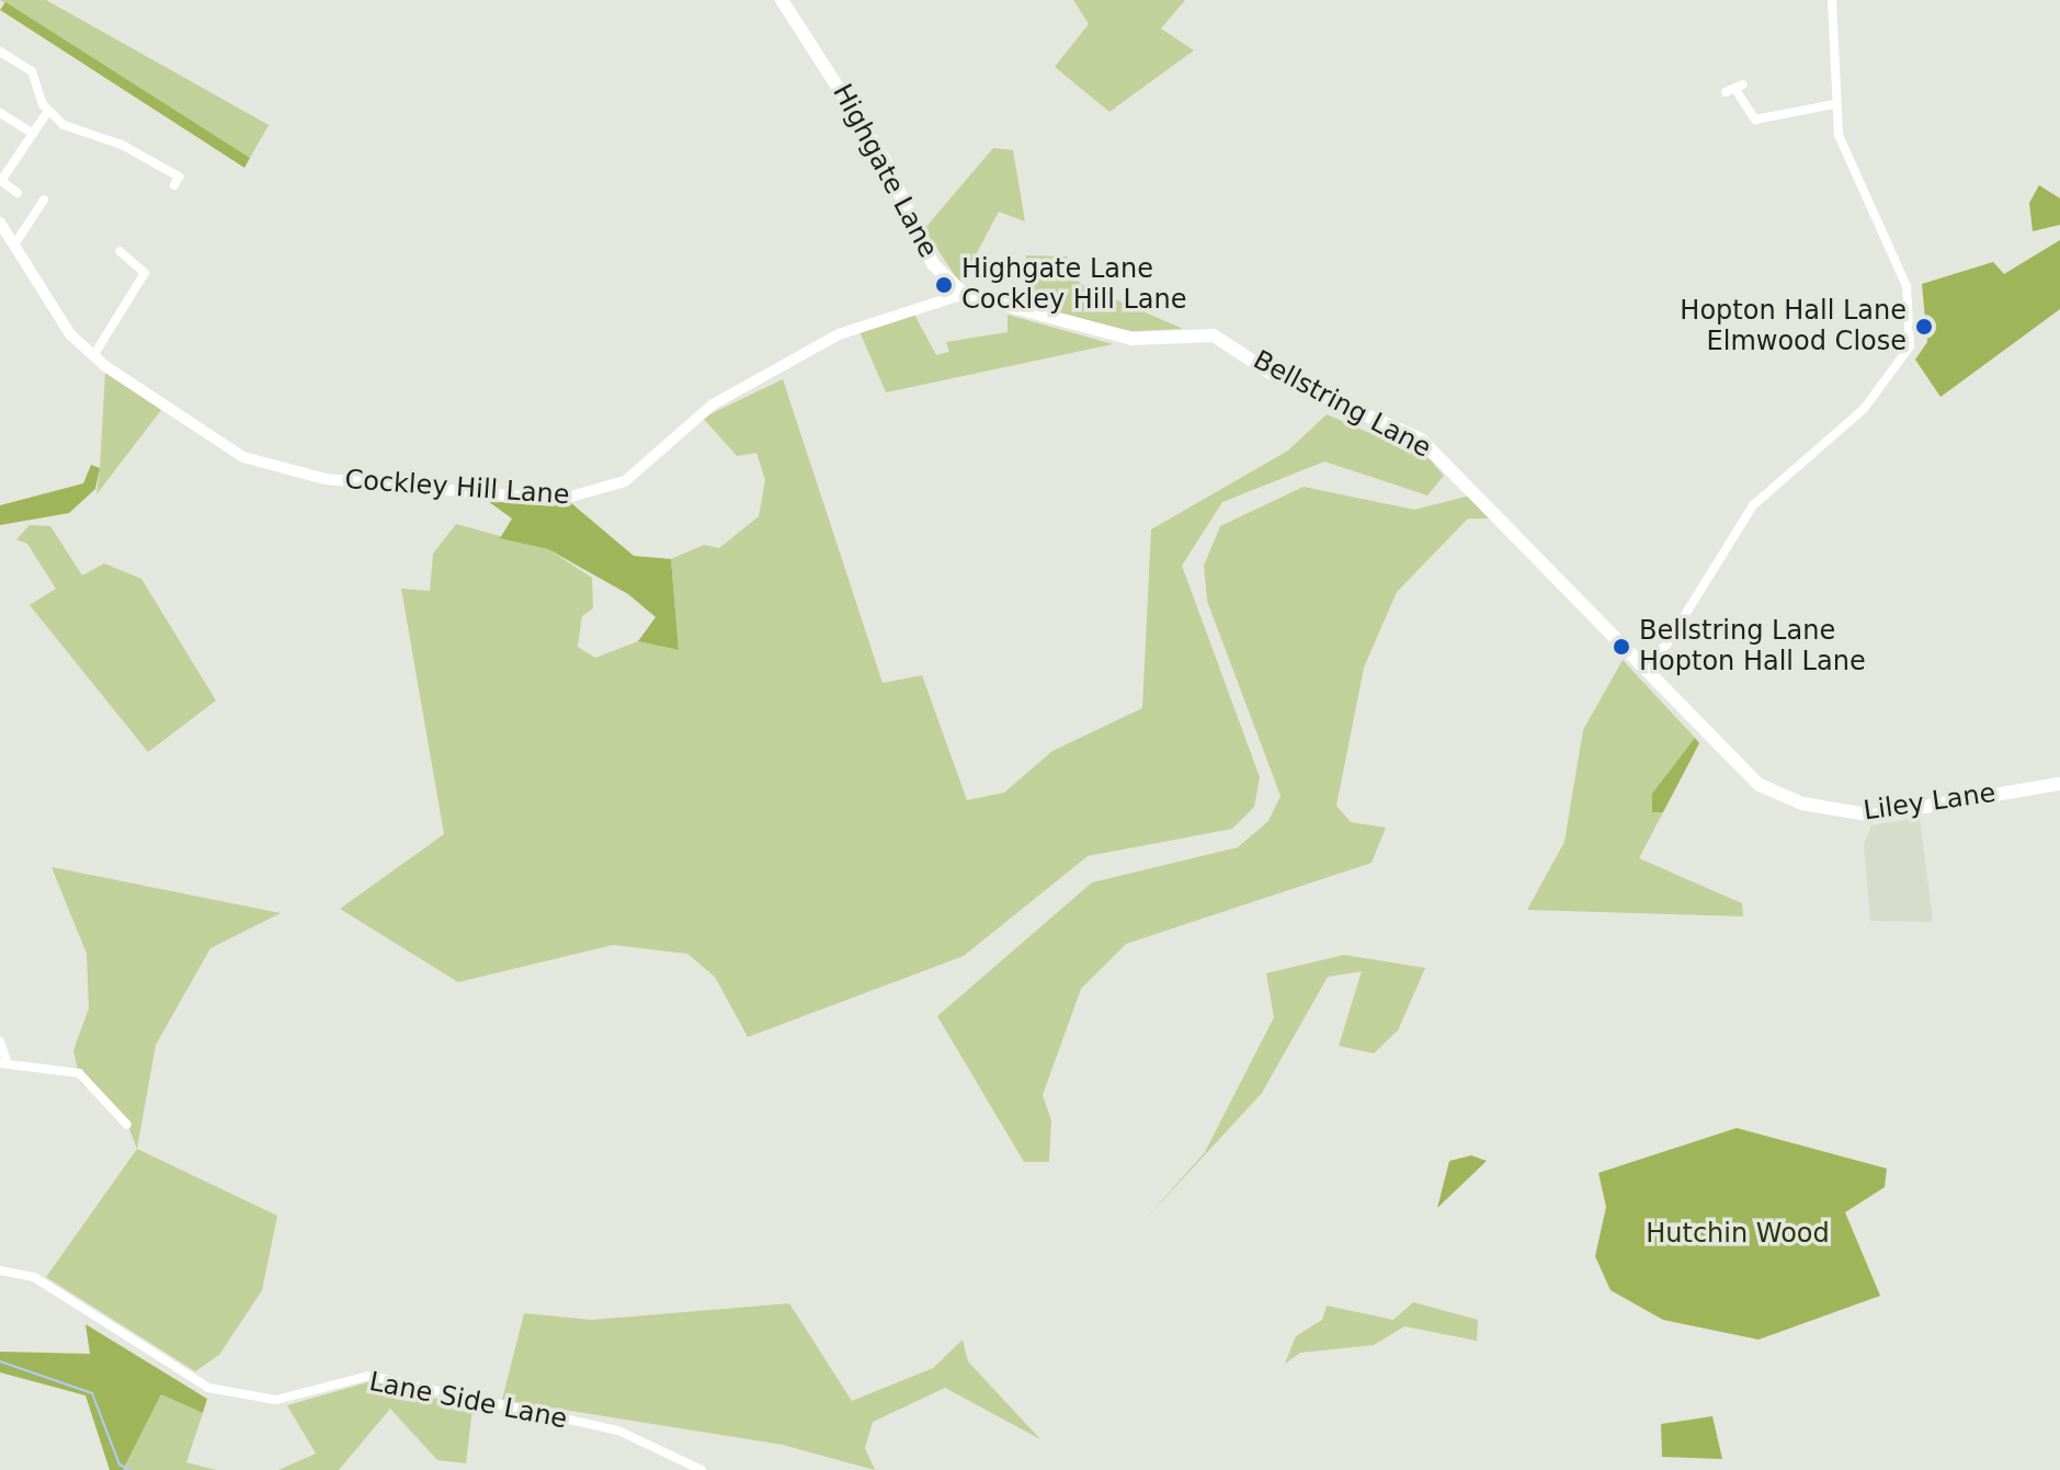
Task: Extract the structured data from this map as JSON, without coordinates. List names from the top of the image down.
{
  "streets": {
    "main road": ["Highgate Lane", "Bellstring Lane", "Liley Lane"],
    "street": ["Cockley Hill Lane", "Lane Side Lane"]
  },
  "crossings": [
    ["Highgate Lane", "Bellstring Lane"],
    ["Highgate Lane", "Cockley Hill Lane"],
    ["Bellstring Lane", "Cockley Hill Lane"],
    ["Bellstring Lane", "Liley Lane"]
  ],
  "parks": ["Hutchin Wood"],
  "places": ["Highgate Lane Cockley Hill Lane", "Hopton Hall Lane Elmwood Close", "Bellstring Lane Hopton Hall Lane"]
}
